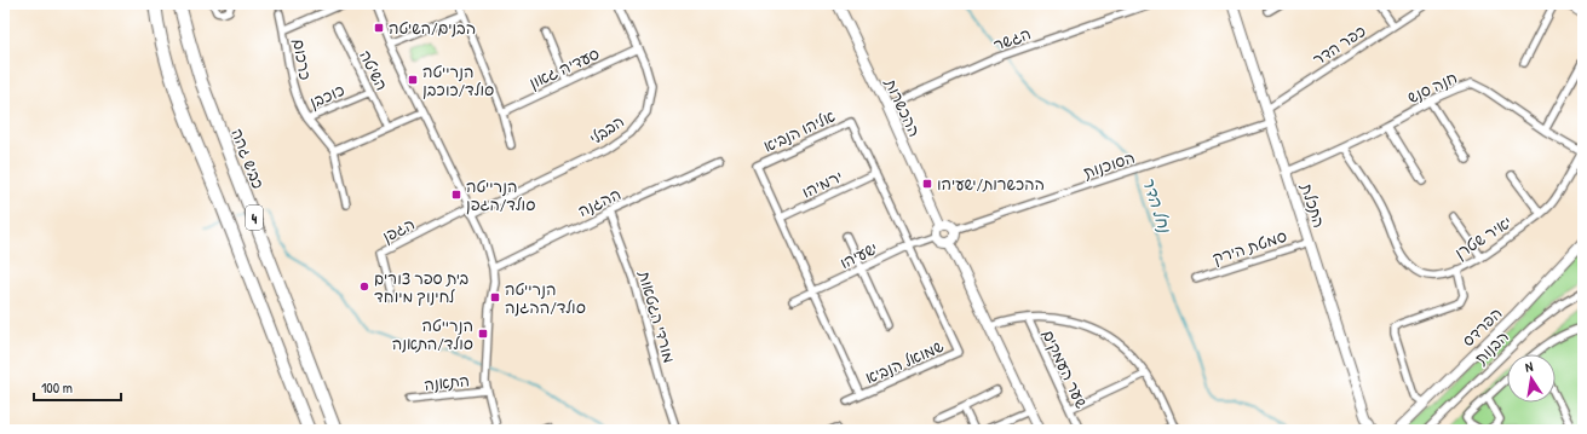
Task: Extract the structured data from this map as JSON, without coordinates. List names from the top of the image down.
{
  "streets": {
    "highway": ["כביש גהה", "4"],
    "street": [
      "הגשר",
      "כפר הדר",
      "כרכום",
      "סעדיה גאון",
      "השיטה",
      "חנה סנש",
      "כוכבן",
      "ההכשרות",
      "הבבלי",
      "אליהו הנביא",
      "הסוכנות",
      "ירמיהו",
      "ההגנה",
      "התכלת",
      "הגפן",
      "יאיר שטרן",
      "סמטת הירק",
      "ישעיהו",
      "מורדי הגטאות",
      "הפרדס",
      "הבנות",
      "שמואל הנביא",
      "שער העמקים",
      "התאנה"
    ]
  },
  "crossings": [
    ["הגשר", "ההכשרות"],
    ["כפר הדר", "התכלת"],
    ["כרכום", "כוכבן"],
    ["סעדיה גאון", "הבבלי"],
    ["השיטה", "כוכבן"],
    ["חנה סנש", "התכלת"],
    ["חנה סנש", "יאיר שטרן"],
    ["ההכשרות", "הסוכנות"],
    ["ההכשרות", "ישעיהו"],
    ["הבבלי", "הגפן"],
    ["אליהו הנביא", "ירמיהו"],
    ["אליהו הנביא", "ישעיהו"],
    ["אליהו הנביא", "שמואל הנביא"],
    ["הסוכנות", "התכלת"],
    ["הסוכנות", "ישעיהו"],
    ["ההגנה", "מורדי הגטאות"],
    ["התכלת", "סמטת הירק"]
  ],
  "water": ["נחל הדר"],
  "places": {
    "transit": [
      "הבנים/השיטה",
      "הנרייטה סולד/כוכבן",
      "ההכשרות/ישעיהו",
      "הנרייטה סולד/הגפן",
      "הנרייטה סולד/ההגנה",
      "הנרייטה סולד/התאנה"
    ],
    "other": ["בית ספר צורים לחינוך מיוחד"]
  },
  "scale_bar": "100 m",
  "north": "top"
}
